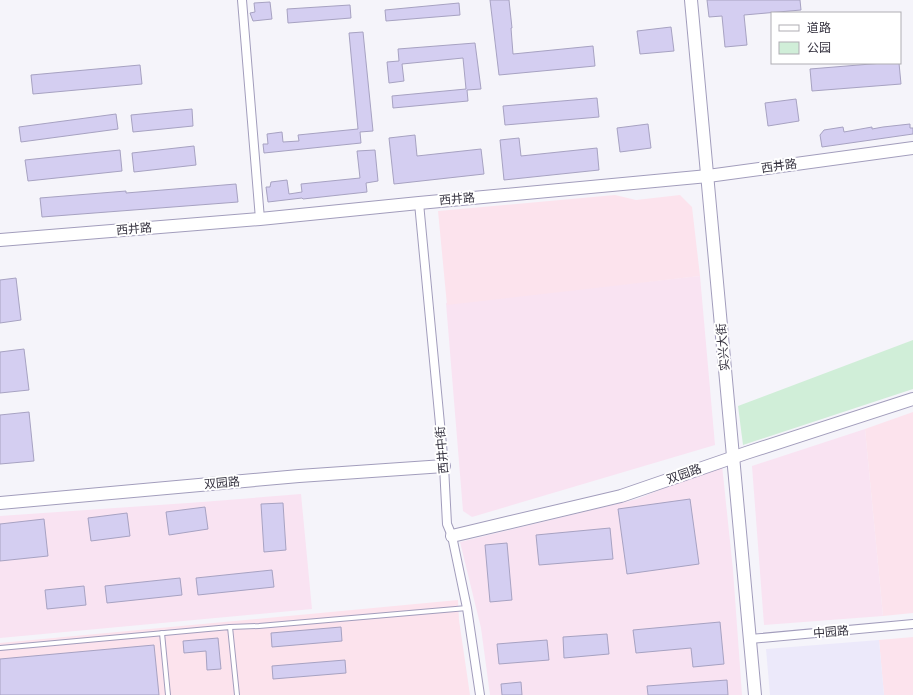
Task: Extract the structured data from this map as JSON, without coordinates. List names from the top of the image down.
{
  "streets": {
    "street": [
      "西井路",
      "实兴大街",
      "西井中街",
      "双园路",
      "中园路"
    ]
  },
  "crossings": [
    ["西井路", "实兴大街"],
    ["西井路", "西井中街"],
    ["实兴大街", "双园路"],
    ["实兴大街", "中园路"],
    ["西井中街", "双园路"]
  ],
  "legend": ["道路", "公园"]
}
